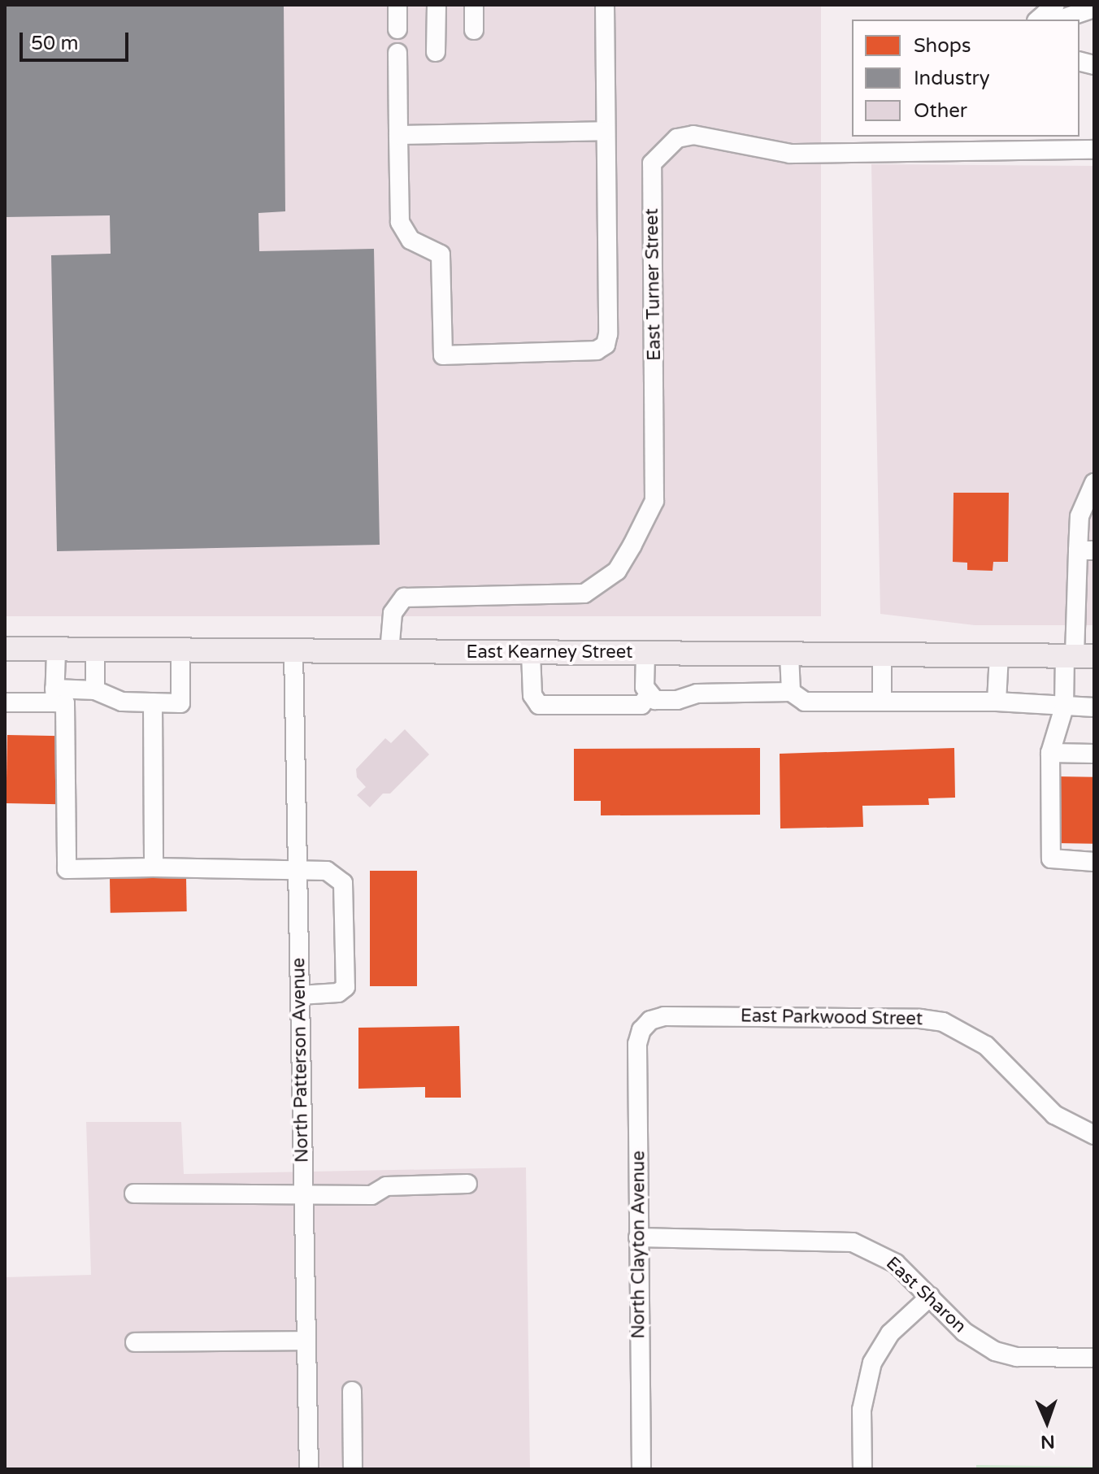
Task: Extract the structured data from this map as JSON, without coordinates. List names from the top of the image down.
{
  "streets": {
    "main road": ["East Kearney Street"],
    "street": [
      "East Turner Street",
      "East Parkwood Street",
      "North Patterson Avenue",
      "North Clayton Avenue",
      "East Sharon"
    ]
  },
  "crossings": [
    ["East Turner Street", "East Kearney Street"],
    ["East Kearney Street", "North Patterson Avenue"],
    ["East Parkwood Street", "North Clayton Avenue"],
    ["North Clayton Avenue", "East Sharon"]
  ],
  "legend": ["Shops", "Industry", "Other"],
  "scale_bar": "50 m",
  "north": "bottom"
}
